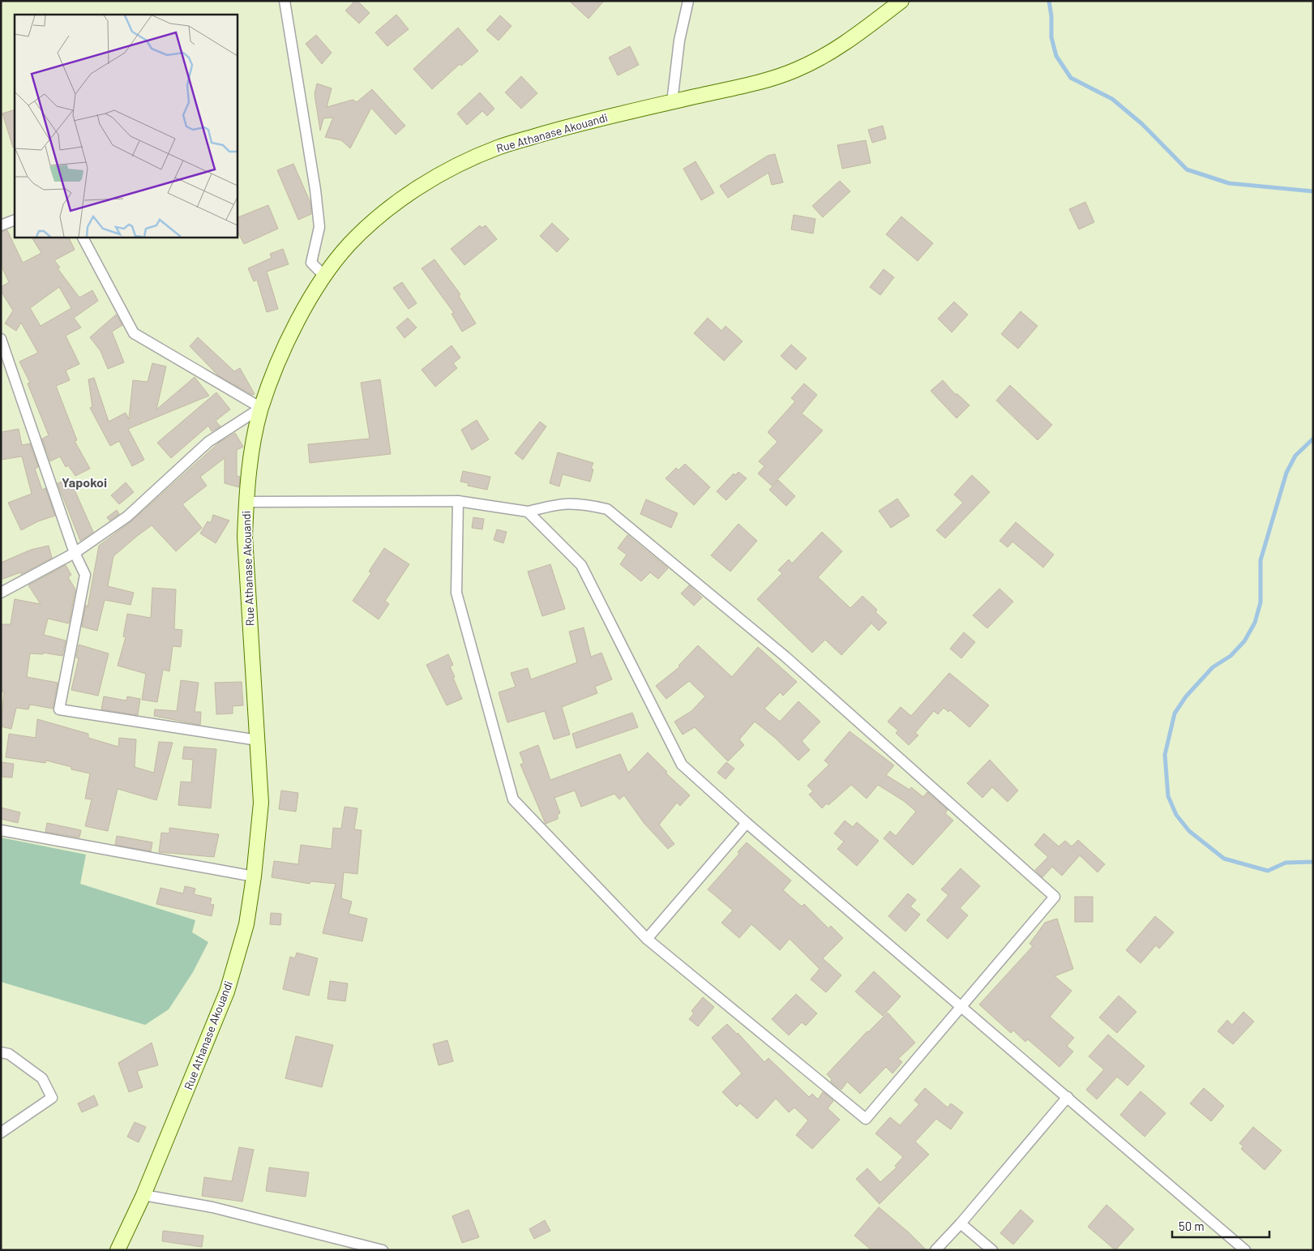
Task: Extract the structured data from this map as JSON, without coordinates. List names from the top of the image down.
{
  "streets": {
    "street": ["Rue Athanase Akouandi"]
  },
  "districts": ["Yapokoi"],
  "scale_bar": "50 m"
}
